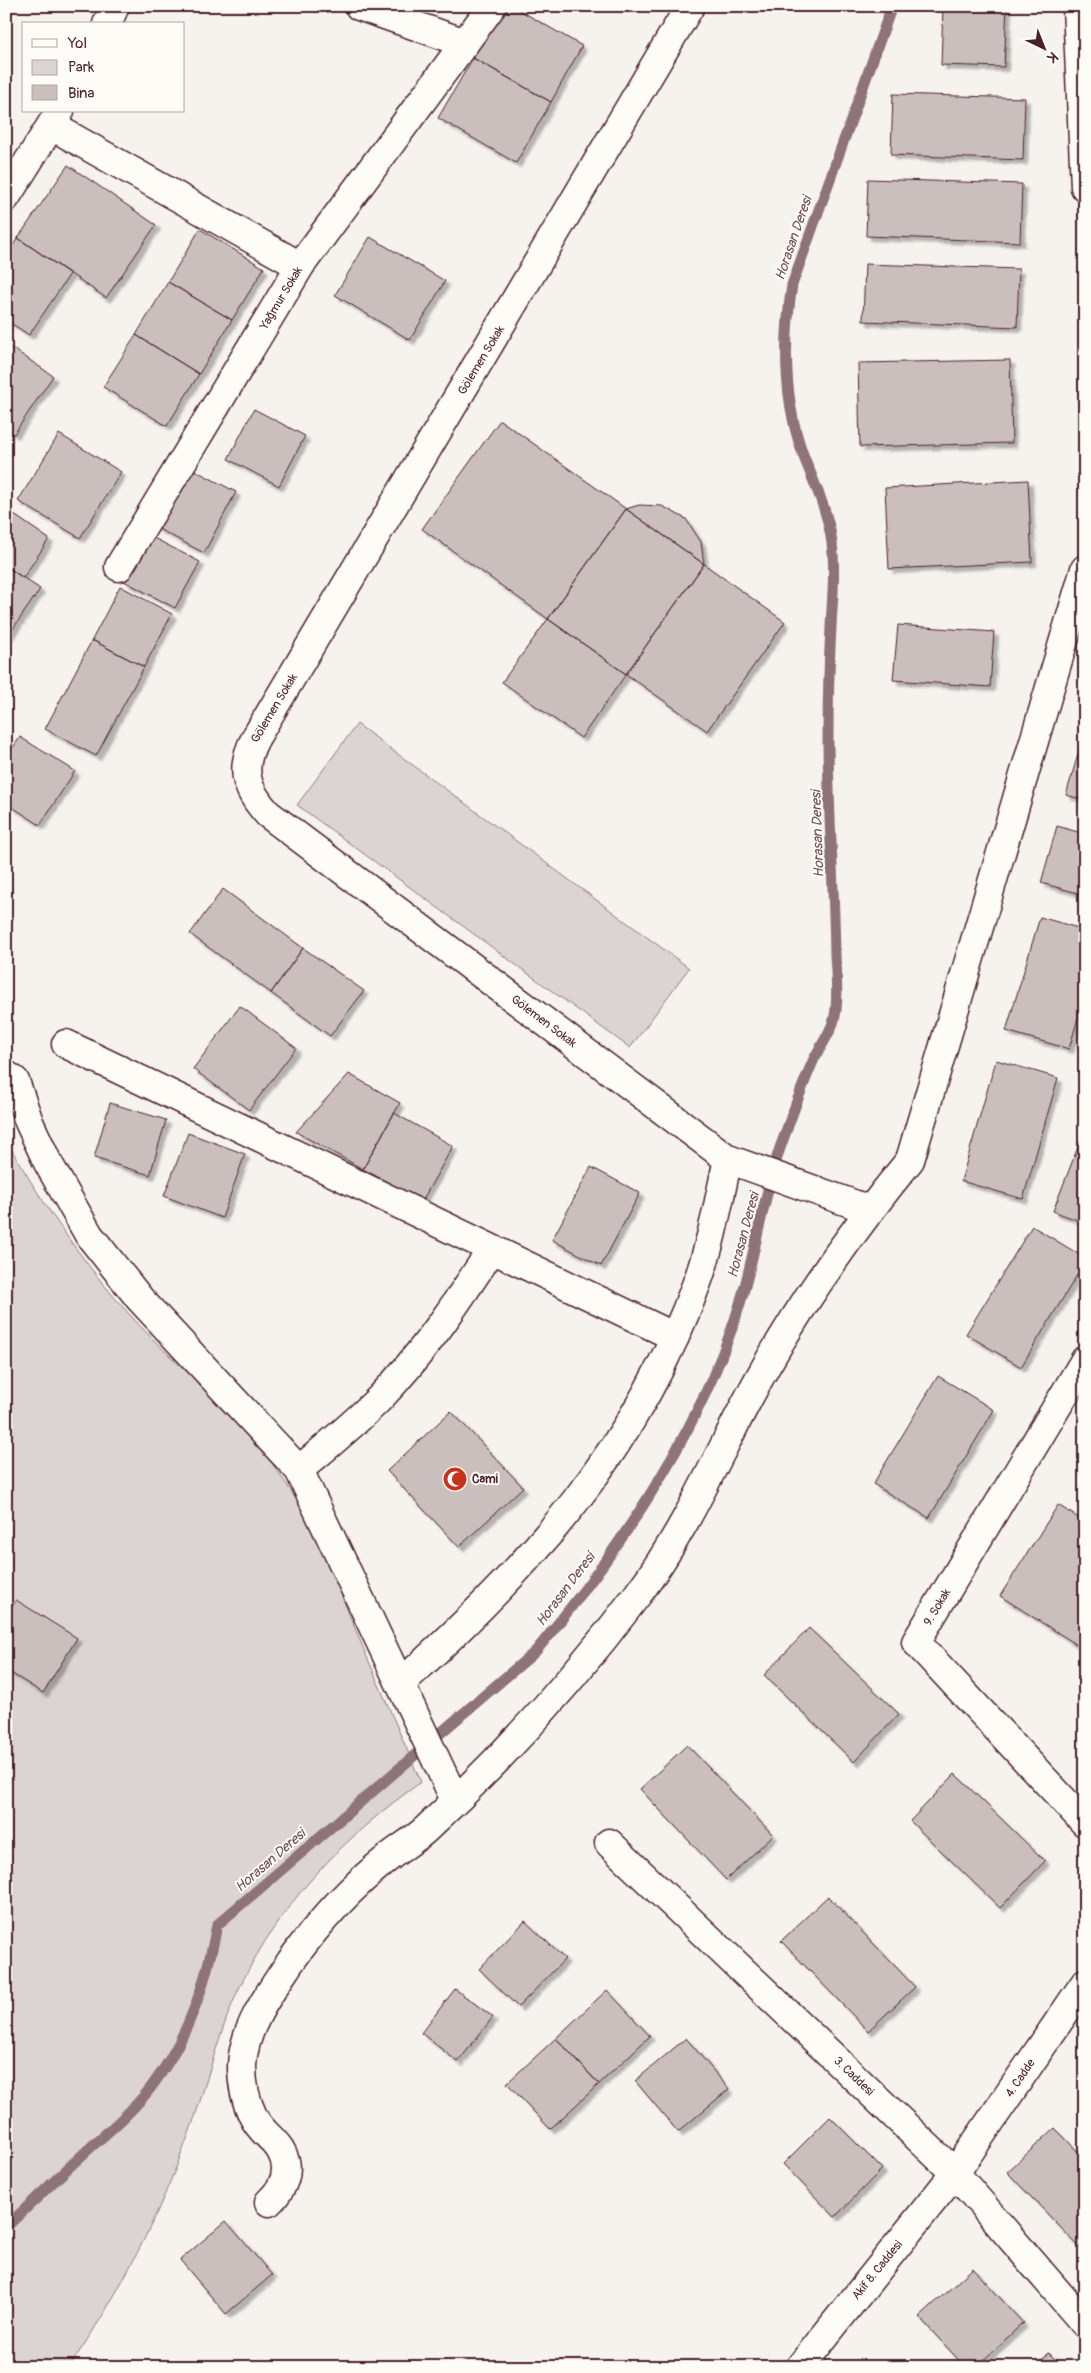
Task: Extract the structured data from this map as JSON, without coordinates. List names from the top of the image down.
{
  "streets": {
    "street": [
      "Yağmur Sokak",
      "Gölemen Sokak",
      "9. Sokak",
      "3. Caddesi",
      "4. Cadde",
      "Akif 8. Caddesi"
    ]
  },
  "crossings": [
    ["3. Caddesi", "4. Cadde"],
    ["3. Caddesi", "Akif 8. Caddesi"],
    ["4. Cadde", "Akif 8. Caddesi"]
  ],
  "water": ["Horasan Deresi"],
  "places": {
    "mosque": ["Cami"]
  },
  "legend": ["Yol", "Park", "Bina"],
  "north": "bottom right"
}
